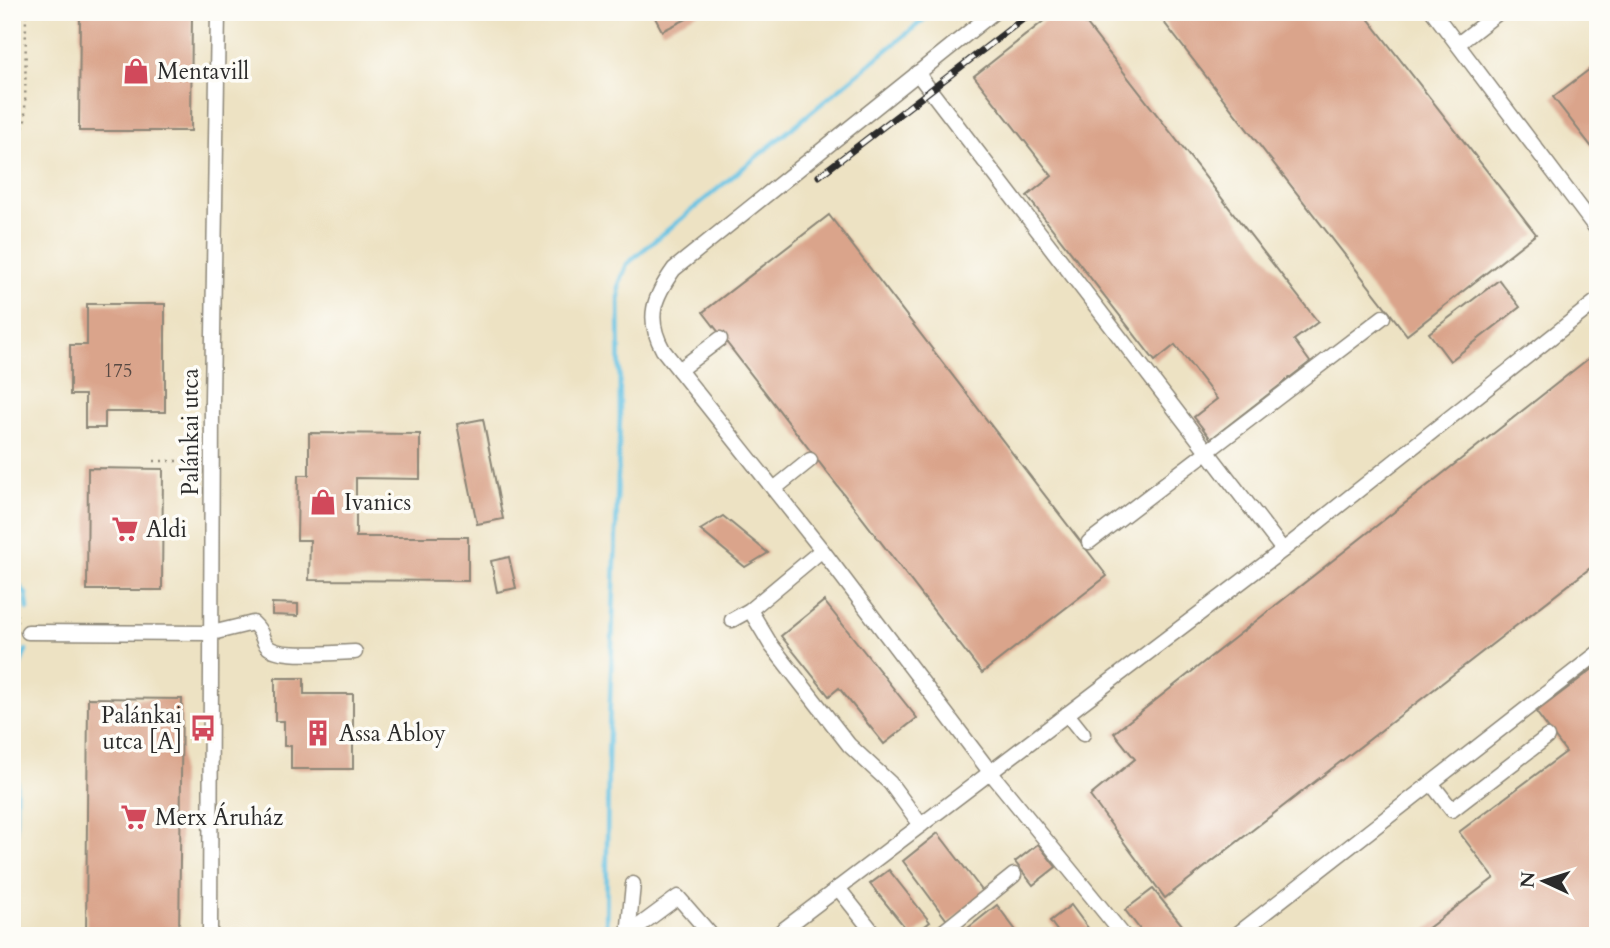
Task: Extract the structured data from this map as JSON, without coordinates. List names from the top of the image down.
{
  "streets": {
    "street": ["Palánkai utca"]
  },
  "places": {
    "shop": ["Mentavill", "Ivanics"],
    "supermarket": ["Aldi", "Merx Áruház"],
    "bus stop": ["Palánkai utca [A]"],
    "building": ["Assa Abloy"]
  },
  "house_numbers": ["175"],
  "north": "left"
}
